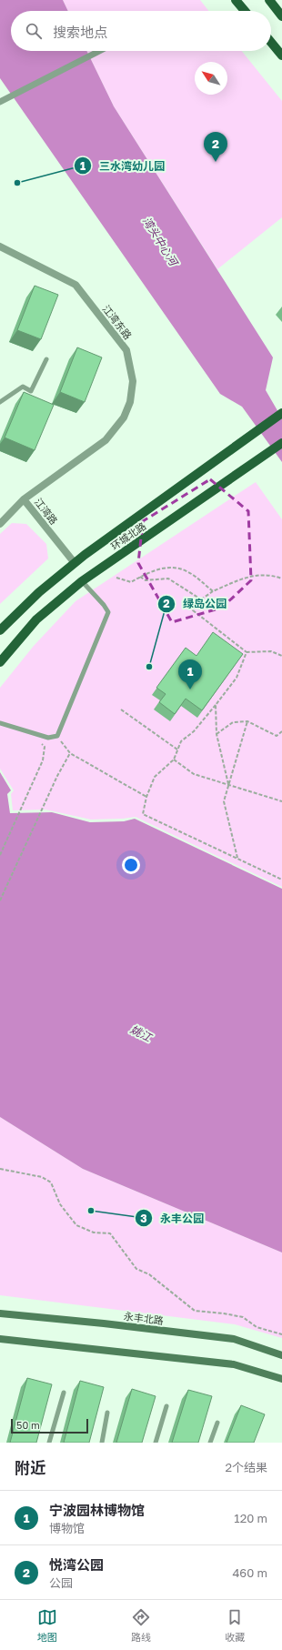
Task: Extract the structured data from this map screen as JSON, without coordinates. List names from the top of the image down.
{
  "streets": {
    "main road": ["环城北路", "永丰北路"],
    "street": ["江湾东路", "江湾路"]
  },
  "crossings": [
    ["江湾东路", "江湾路"],
    ["江湾路", "环城北路"]
  ],
  "water": ["湾头中心河", "姚江"],
  "places": ["三水湾幼儿园", "绿岛公园", "永丰公园"],
  "scale_bar": "50 m",
  "north": "top left",
  "page": {
    "search": "搜索地点",
    "pins": ["2", "1"],
    "scale": "50 m",
    "heading": ["附近", "2个结果"],
    "list": [
      {
        "mark": "1",
        "name": "宁波园林博物馆",
        "note": "博物馆",
        "value": "120 m"
      },
      {
        "mark": "2",
        "name": "悦湾公园",
        "note": "公园",
        "value": "460 m"
      }
    ],
    "nav": ["地图", "路线", "收藏"]
  }
}
